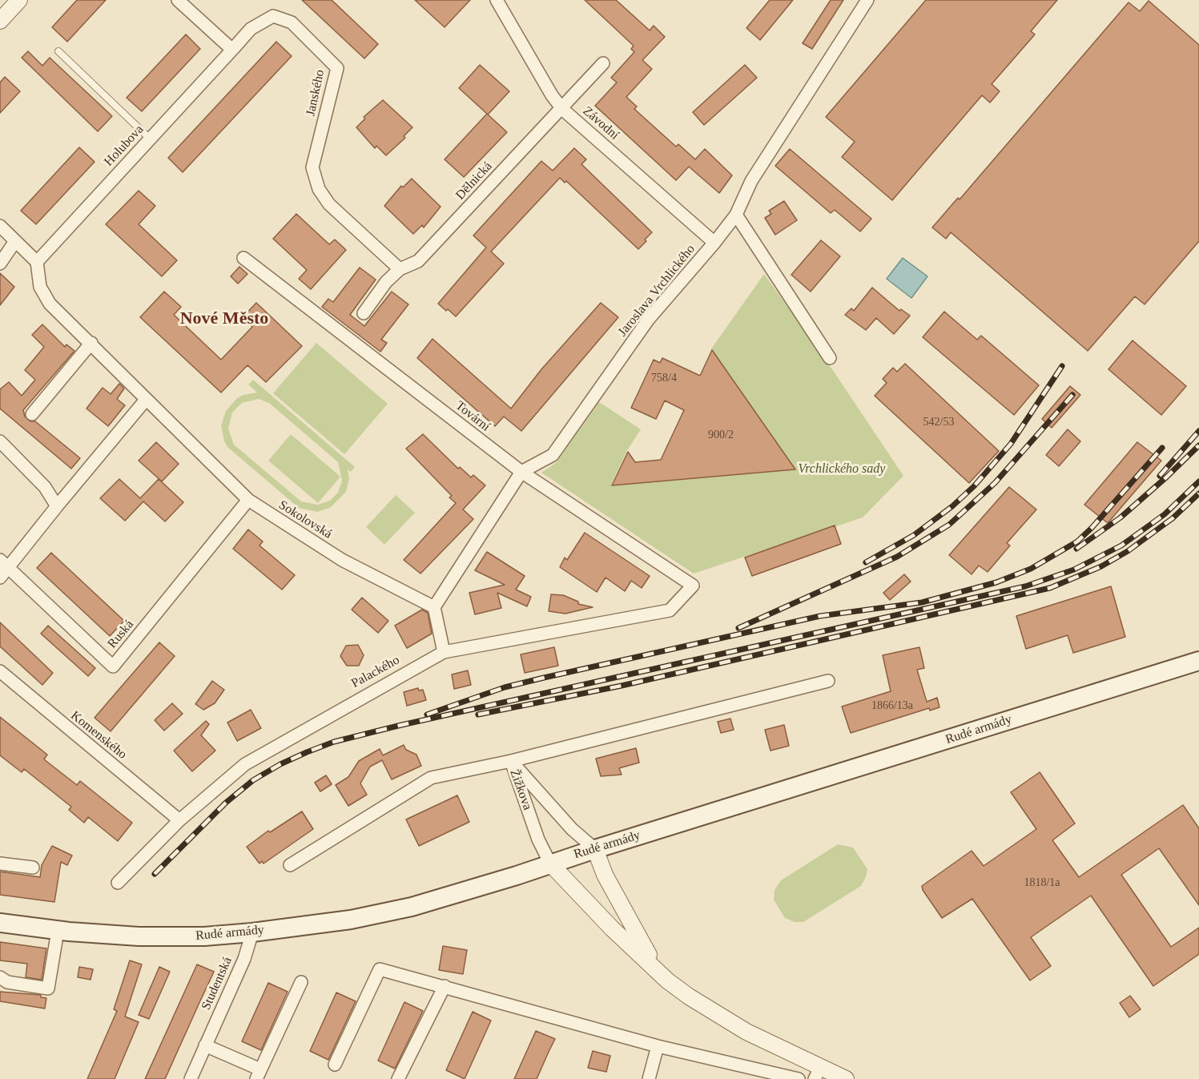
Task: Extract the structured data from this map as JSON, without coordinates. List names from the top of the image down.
{
  "streets": {
    "main road": ["Rudé armády"],
    "street": [
      "Janského",
      "Závodní",
      "Holubova",
      "Dělnická",
      "Jaroslava Vrchlického",
      "Tovární",
      "Sokolovská",
      "Ruská",
      "Palackého",
      "Komenského",
      "Žižkova",
      "Studentská"
    ]
  },
  "crossings": [
    ["Janského", "Holubova"],
    ["Janského", "Dělnická"],
    ["Závodní", "Dělnická"],
    ["Závodní", "Jaroslava Vrchlického"],
    ["Holubova", "Sokolovská"],
    ["Jaroslava Vrchlického", "Tovární"],
    ["Jaroslava Vrchlického", "Sokolovská"],
    ["Tovární", "Palackého"],
    ["Sokolovská", "Ruská"],
    ["Palackého", "Komenského"],
    ["Rudé armády", "Žižkova"],
    ["Rudé armády", "Studentská"]
  ],
  "districts": ["Nové Město"],
  "parks": ["Vrchlického sady"],
  "house_numbers": [
    "758/4",
    "542/53",
    "900/2",
    "1866/13a",
    "1818/1a"
  ]
}
